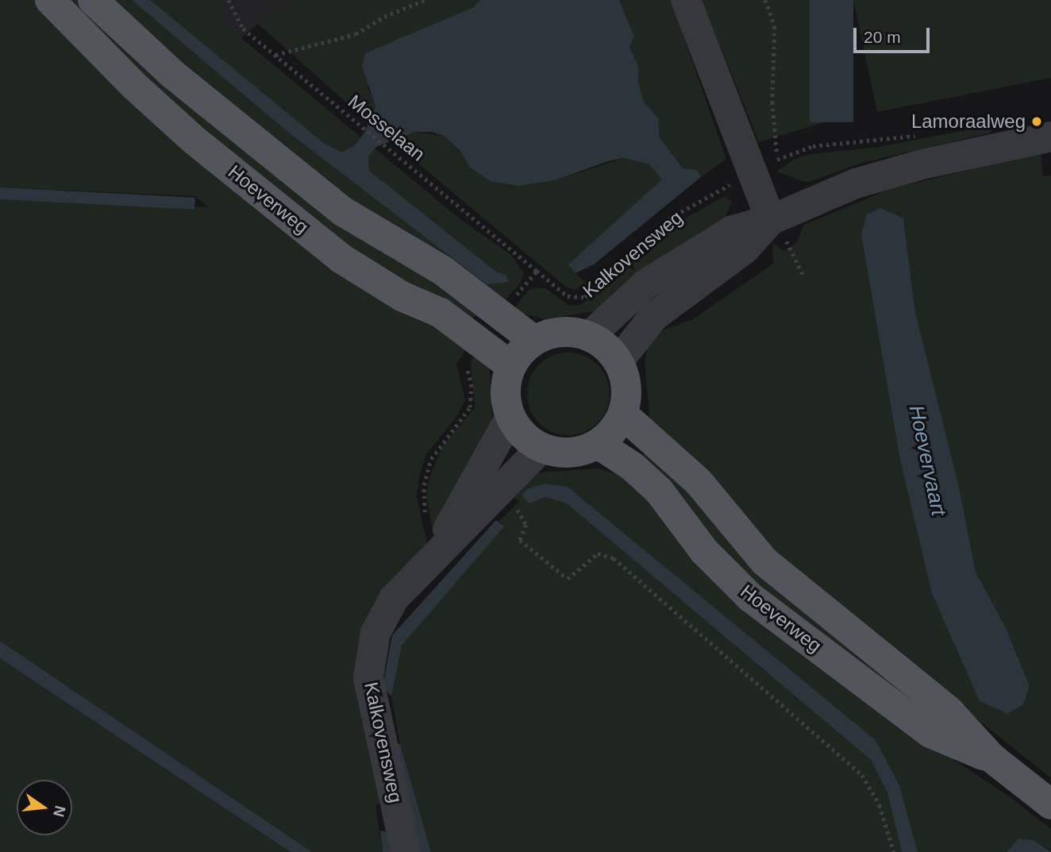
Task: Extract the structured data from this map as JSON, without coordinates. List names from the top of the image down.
{
  "streets": {
    "main road": ["Hoeverweg"],
    "street": ["Kalkovensweg"],
    "path": ["Mosselaan"]
  },
  "crossings": [
    ["Mosselaan", "Kalkovensweg"],
    ["Hoeverweg", "Kalkovensweg"]
  ],
  "water": ["Hoevervaart"],
  "places": ["Lamoraalweg"],
  "scale_bar": "20 m",
  "north": "right"
}
